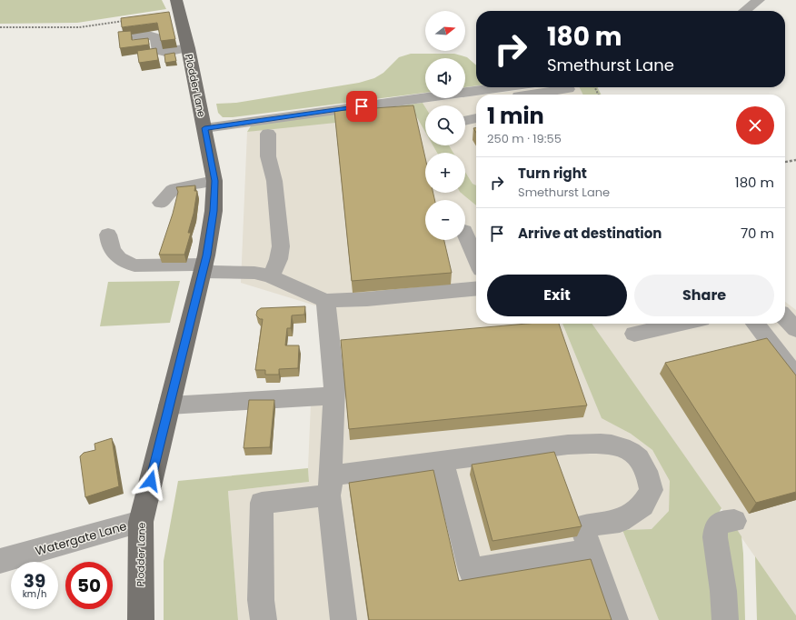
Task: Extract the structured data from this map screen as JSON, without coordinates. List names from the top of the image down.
{
  "streets": {
    "main road": ["Plodder Lane"],
    "street": ["Watergate Lane"]
  },
  "crossings": [
    ["Plodder Lane", "Watergate Lane"]
  ],
  "north": "right",
  "page": {
    "map_buttons": ["+", "−"],
    "turn": ["180 m", "Smethurst Lane"],
    "heading": ["1 min", "250 m · 19:55"],
    "list": [
      {
        "name": "Turn right",
        "note": "Smethurst Lane",
        "value": "180 m"
      },
      {
        "name": "Arrive at destination",
        "value": "70 m"
      }
    ],
    "buttons": ["Exit", "Share"],
    "speed": "39 km/h",
    "limit": "50"
  }
}
